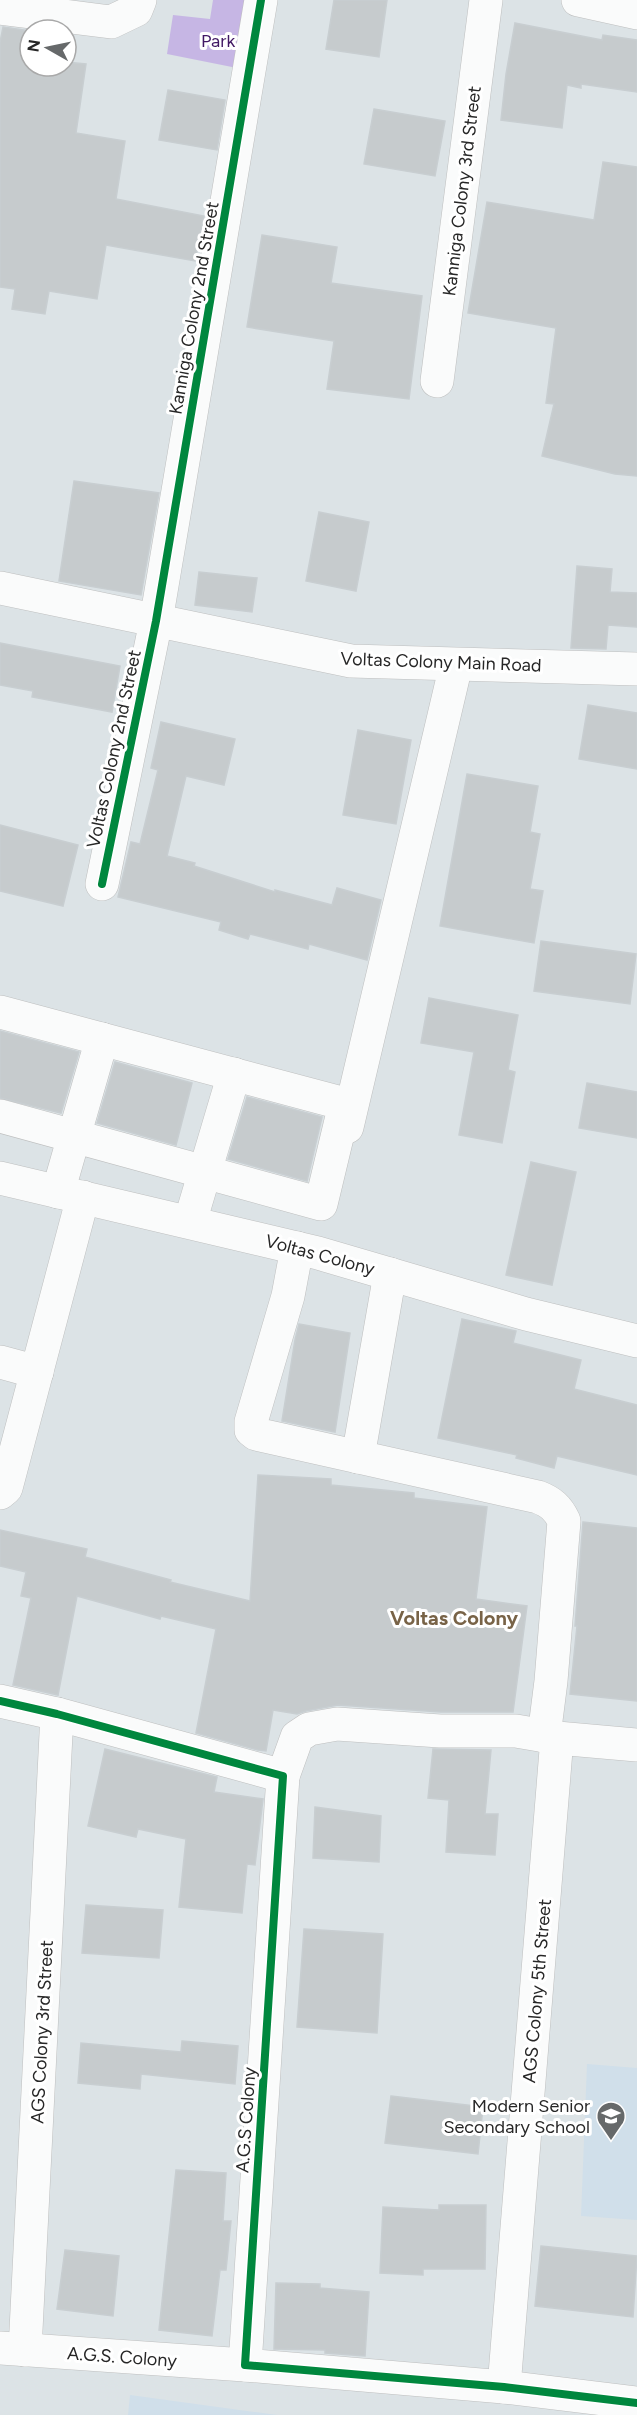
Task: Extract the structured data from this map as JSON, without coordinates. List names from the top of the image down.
{
  "streets": {
    "street": [
      "Kanniga Colony 3rd Street",
      "Kanniga Colony 2nd Street",
      "Voltas Colony Main Road",
      "Voltas Colony 2nd Street",
      "Voltas Colony",
      "AGS Colony 5th Street",
      "AGS Colony 3rd Street",
      "A.G.S Colony",
      "A.G.S. Colony"
    ]
  },
  "crossings": [
    ["Kanniga Colony 2nd Street", "Voltas Colony Main Road"],
    ["Kanniga Colony 2nd Street", "Voltas Colony 2nd Street"],
    ["Voltas Colony Main Road", "Voltas Colony 2nd Street"],
    ["Voltas Colony", "AGS Colony 5th Street"],
    ["AGS Colony 5th Street", "A.G.S Colony"],
    ["AGS Colony 3rd Street", "A.G.S. Colony"],
    ["A.G.S Colony", "A.G.S. Colony"]
  ],
  "districts": ["Voltas Colony"],
  "parks": ["Park"],
  "places": {
    "school or university": ["Modern Senior Secondary School"]
  },
  "north": "left"
}
